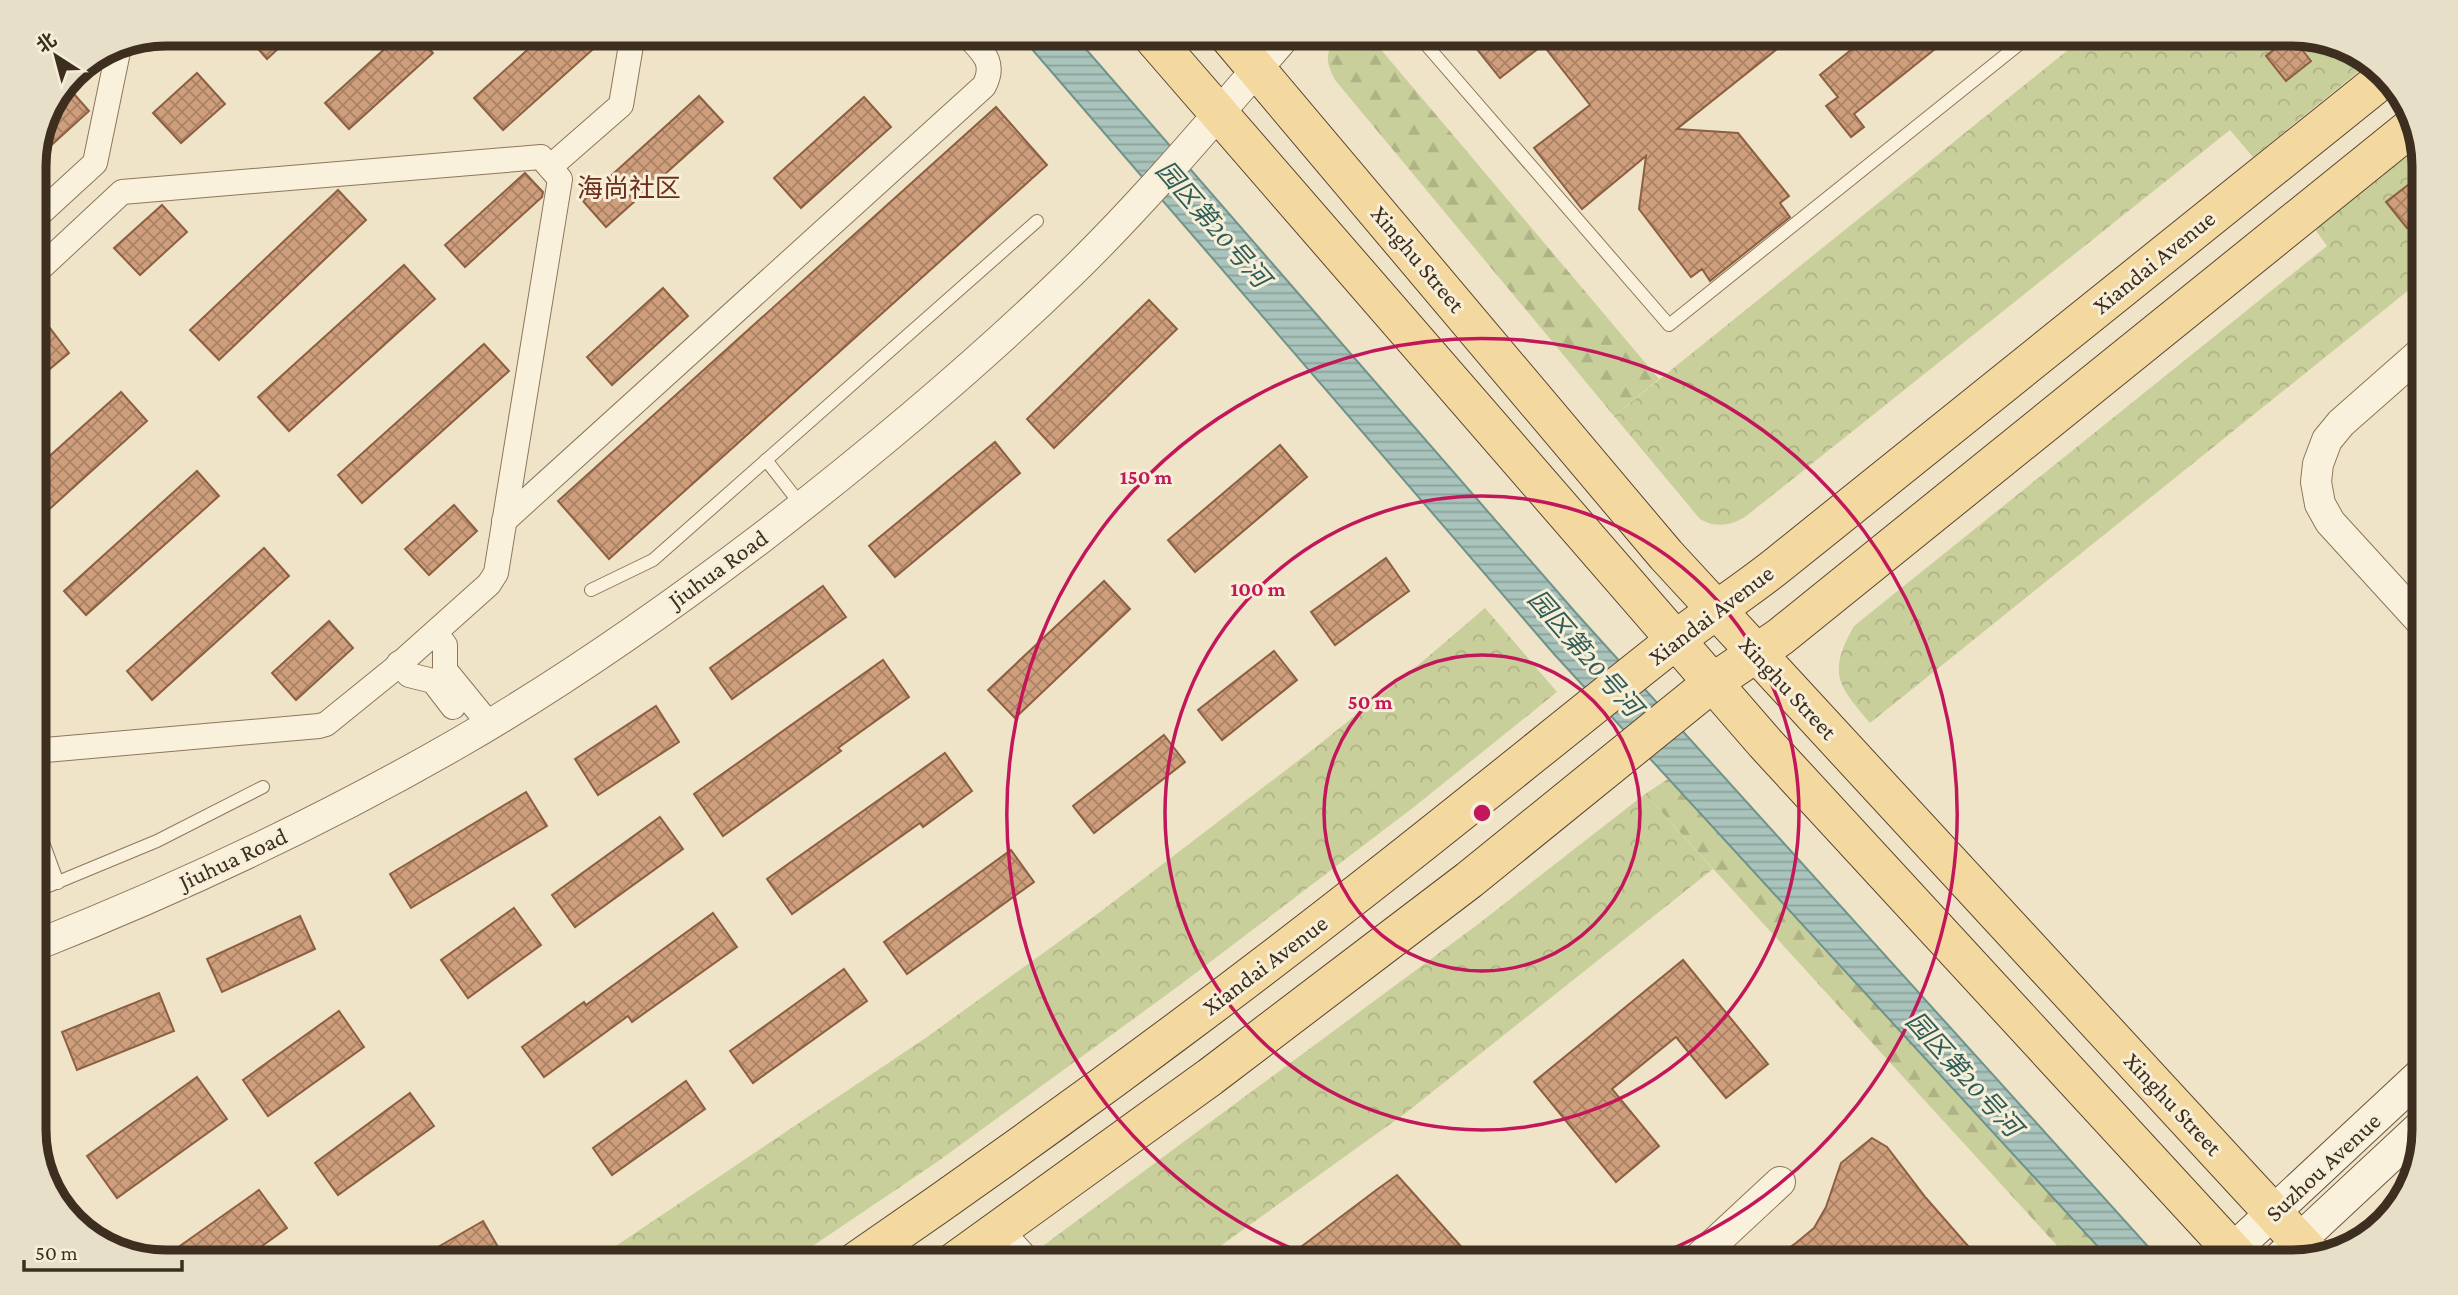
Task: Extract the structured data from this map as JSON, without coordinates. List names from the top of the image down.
{
  "streets": {
    "main road": ["Xinghu Street", "Xiandai Avenue", "Suzhou Avenue"],
    "street": ["Jiuhua Road"]
  },
  "crossings": [
    ["Xinghu Street", "Xiandai Avenue"],
    ["Xinghu Street", "Jiuhua Road"],
    ["Xinghu Street", "Suzhou Avenue"]
  ],
  "districts": ["海尚社区"],
  "water": ["园区第20号河"],
  "scale_bar": "50 m",
  "north": "top left",
  "rings": ["150 m", "100 m", "50 m"]
}
